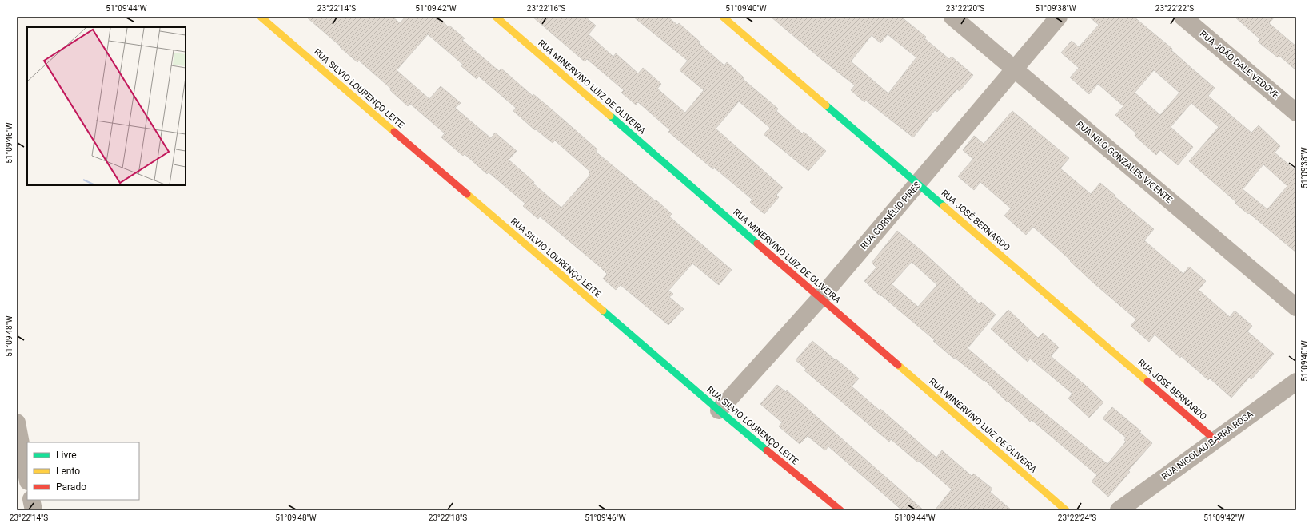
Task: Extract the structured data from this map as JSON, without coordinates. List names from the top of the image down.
{
  "streets": {
    "street": [
      "RUA JOÃO DALE VEDOVE",
      "RUA MINERVINO LUIZ DE OLIVEIRA",
      "RUA SILVIO LOURENÇO LEITE",
      "RUA NILO GONZALES VICENTE",
      "RUA CORNÉLIO PIRES",
      "RUA JOSÉ BERNARDO",
      "RUA NICOLAU BARRA ROSA"
    ]
  },
  "crossings": [
    ["RUA MINERVINO LUIZ DE OLIVEIRA", "RUA CORNÉLIO PIRES"],
    ["RUA SILVIO LOURENÇO LEITE", "RUA CORNÉLIO PIRES"],
    ["RUA NILO GONZALES VICENTE", "RUA CORNÉLIO PIRES"],
    ["RUA CORNÉLIO PIRES", "RUA JOSÉ BERNARDO"],
    ["RUA JOSÉ BERNARDO", "RUA NICOLAU BARRA ROSA"]
  ],
  "legend": ["Livre", "Lento", "Parado"],
  "coordinates": [
    "51°09'44\"W",
    "23°22'14\"S",
    "51°09'42\"W",
    "23°22'16\"S",
    "51°09'40\"W",
    "23°22'20\"S",
    "51°09'38\"W",
    "23°22'22\"S",
    "51°09'46\"W",
    "51°09'48\"W",
    "23°22'18\"S",
    "23°22'24\"S"
  ]
}
